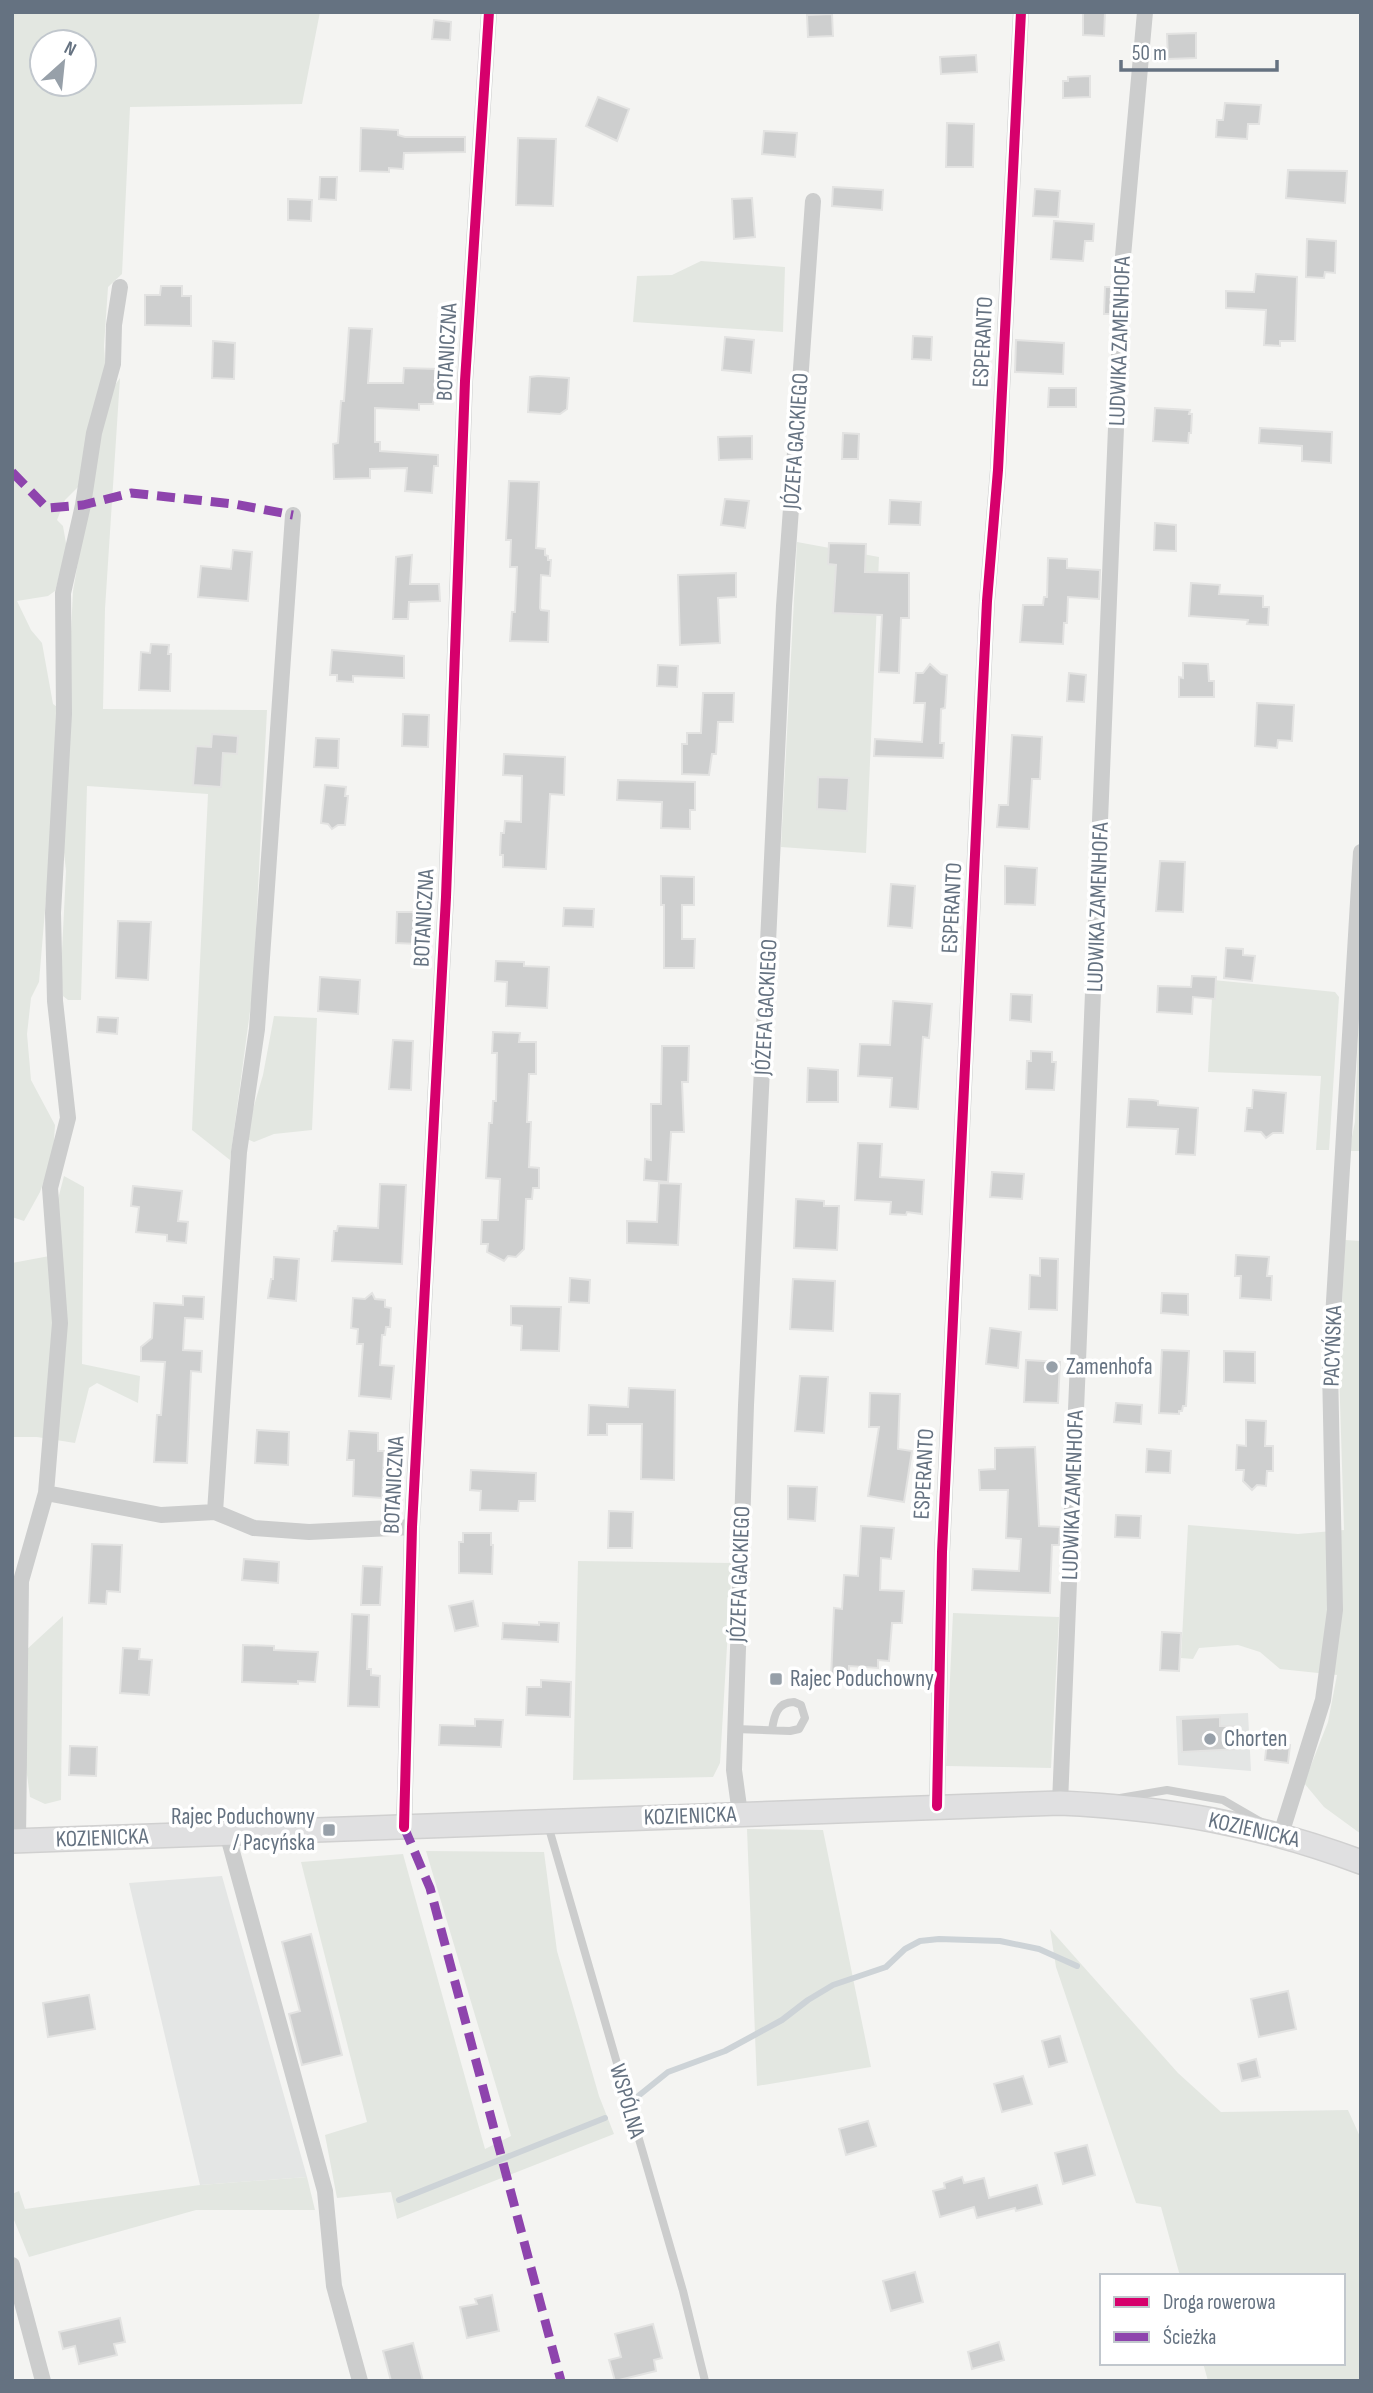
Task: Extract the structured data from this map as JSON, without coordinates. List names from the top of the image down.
{
  "streets": {
    "main road": ["KOZIENICKA"],
    "street": [
      "LUDWIKA ZAMENHOFA",
      "ESPERANTO",
      "BOTANICZNA",
      "JÓZEFA GACKIEGO",
      "PACYŃSKA"
    ],
    "lane": ["WSPÓLNA"]
  },
  "crossings": [
    ["LUDWIKA ZAMENHOFA", "KOZIENICKA"],
    ["ESPERANTO", "KOZIENICKA"],
    ["BOTANICZNA", "KOZIENICKA"],
    ["JÓZEFA GACKIEGO", "KOZIENICKA"],
    ["PACYŃSKA", "KOZIENICKA"],
    ["KOZIENICKA", "WSPÓLNA"]
  ],
  "places": {
    "other": ["Zamenhofa", "Chorten"],
    "transit": ["Rajec Poduchowny", "Rajec Poduchowny / Pacyńska"]
  },
  "legend": ["Droga rowerowa", "Ścieżka"],
  "scale_bar": "50 m",
  "north": "top right"
}
